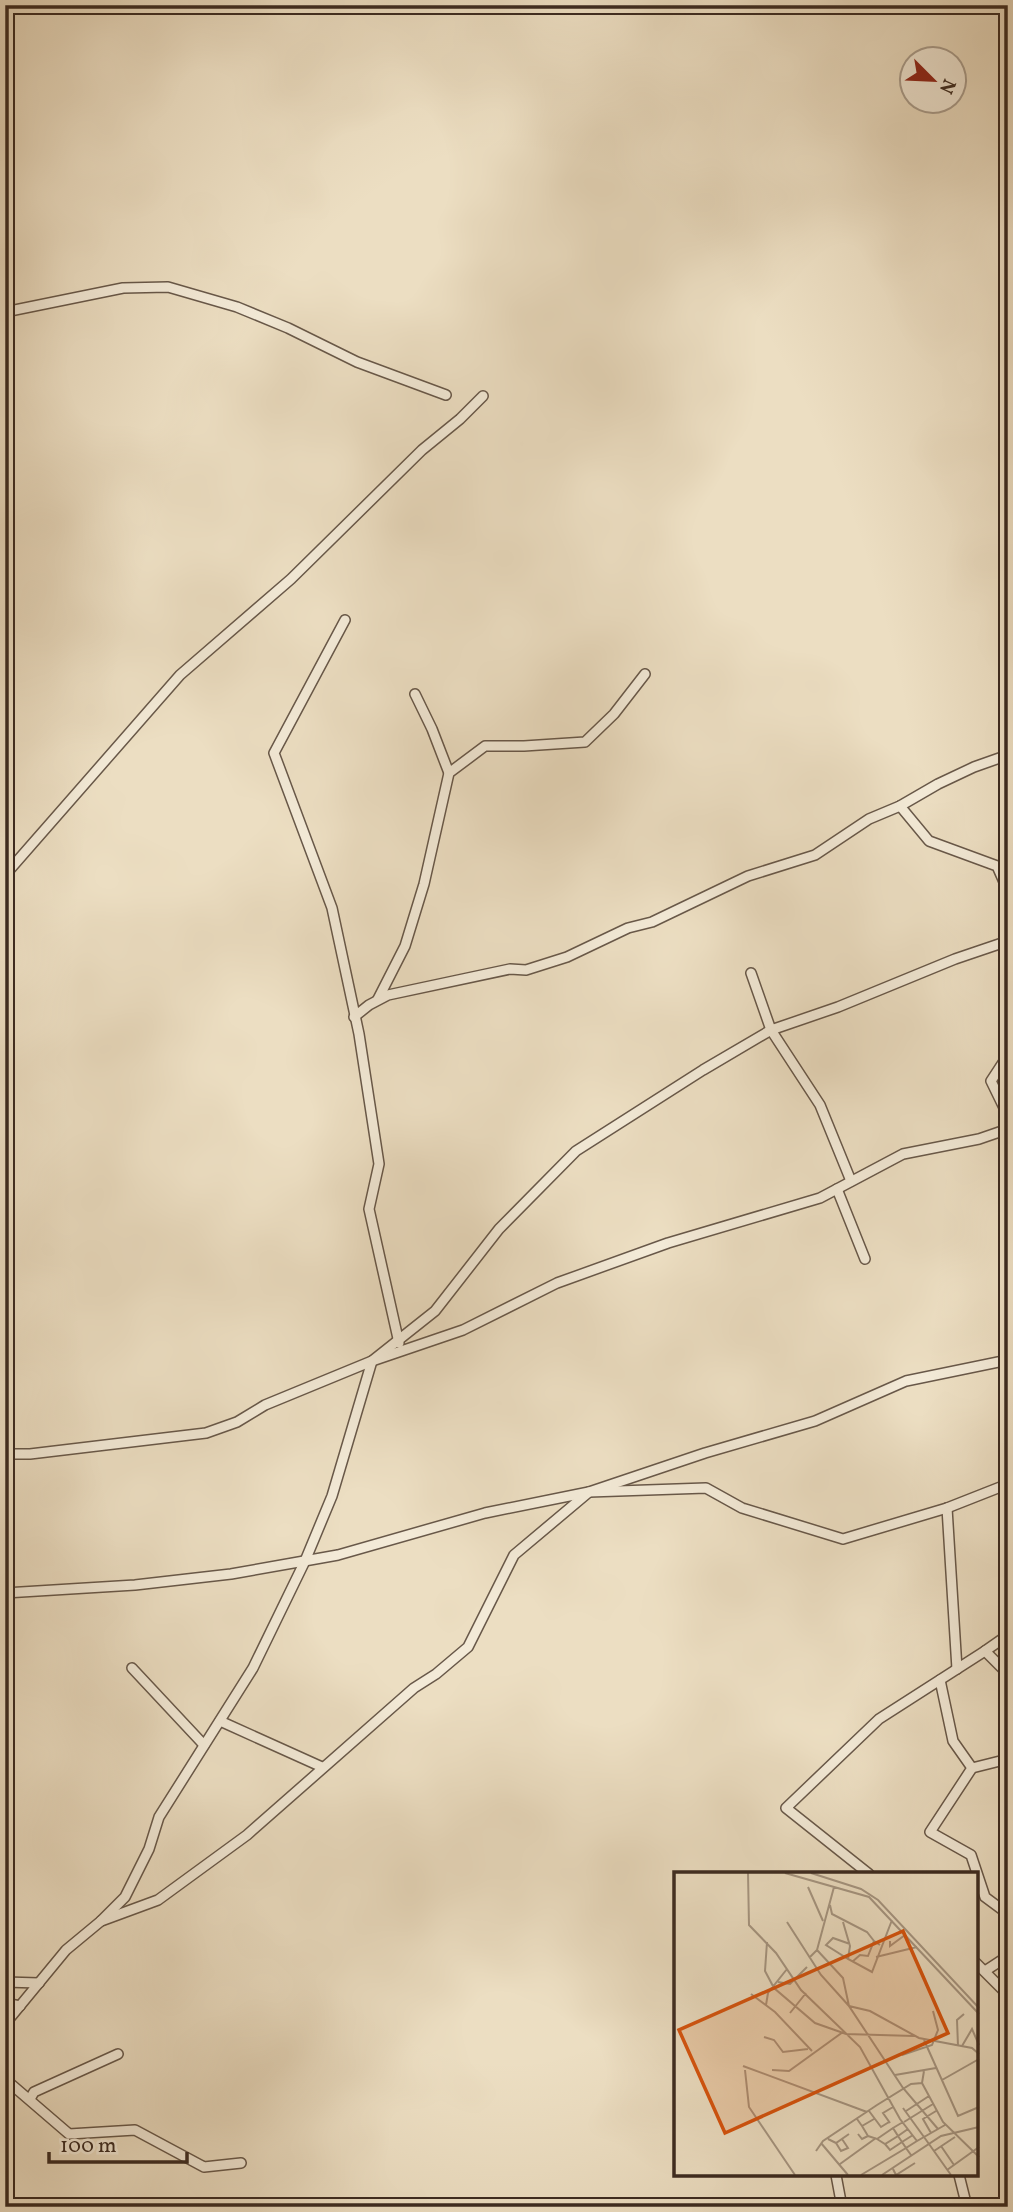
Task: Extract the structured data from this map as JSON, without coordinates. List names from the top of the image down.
{
  "scale_bar": "100 m",
  "north": "bottom right"
}
